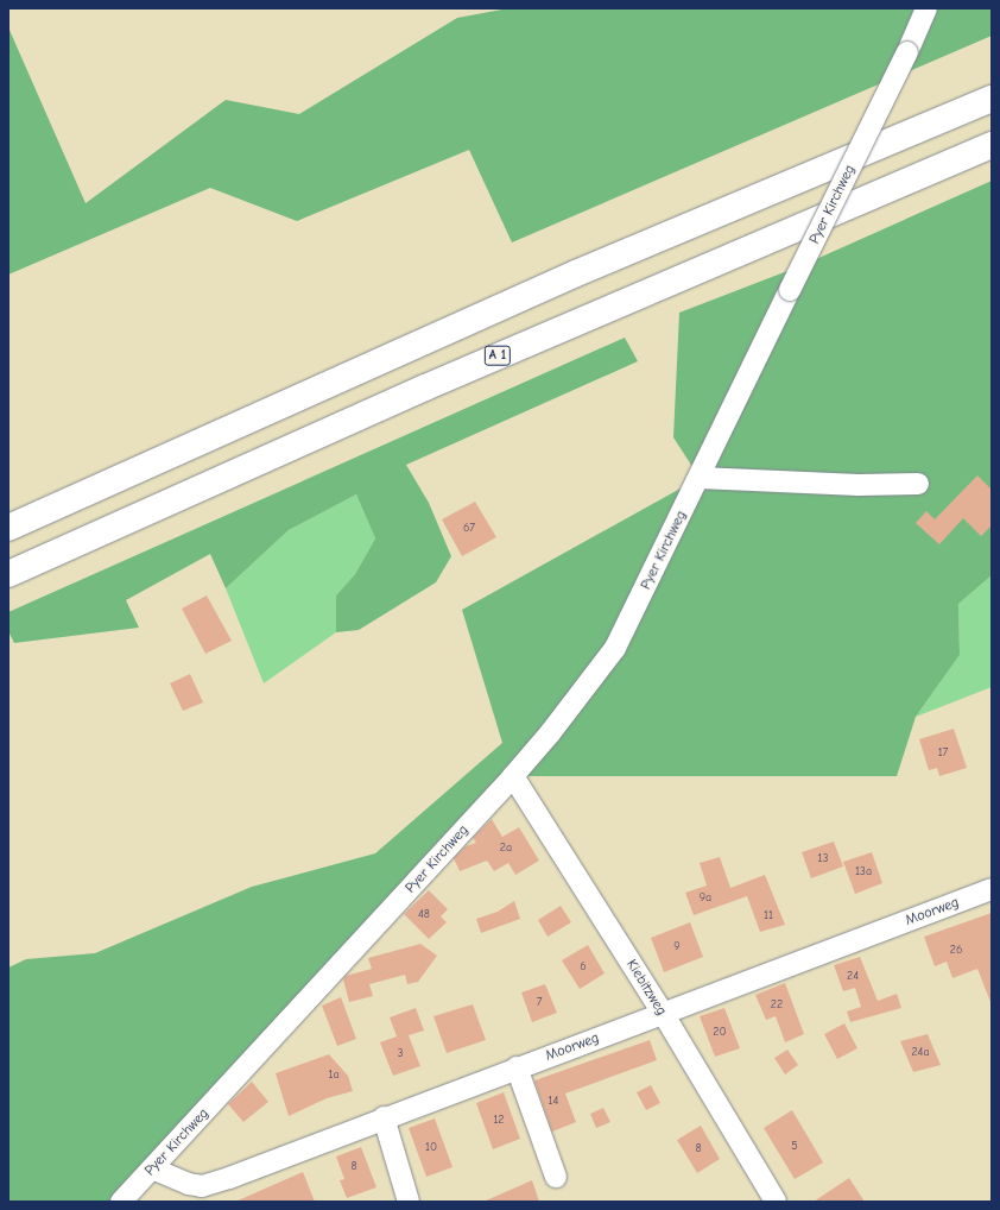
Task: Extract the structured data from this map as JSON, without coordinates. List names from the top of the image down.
{
  "streets": {
    "highway": ["A 1"],
    "street": ["Pyer Kirchweg", "Moorweg", "Kiebitzweg"]
  },
  "crossings": [
    ["Pyer Kirchweg", "Moorweg"],
    ["Pyer Kirchweg", "Kiebitzweg"],
    ["Moorweg", "Kiebitzweg"]
  ],
  "house_numbers": [
    "67",
    "17",
    "2a",
    "13",
    "13a",
    "9a",
    "48",
    "11",
    "9",
    "26",
    "6",
    "24",
    "7",
    "22",
    "20",
    "24a",
    "3",
    "1a",
    "14",
    "12",
    "5",
    "10",
    "8",
    "8"
  ]
}
